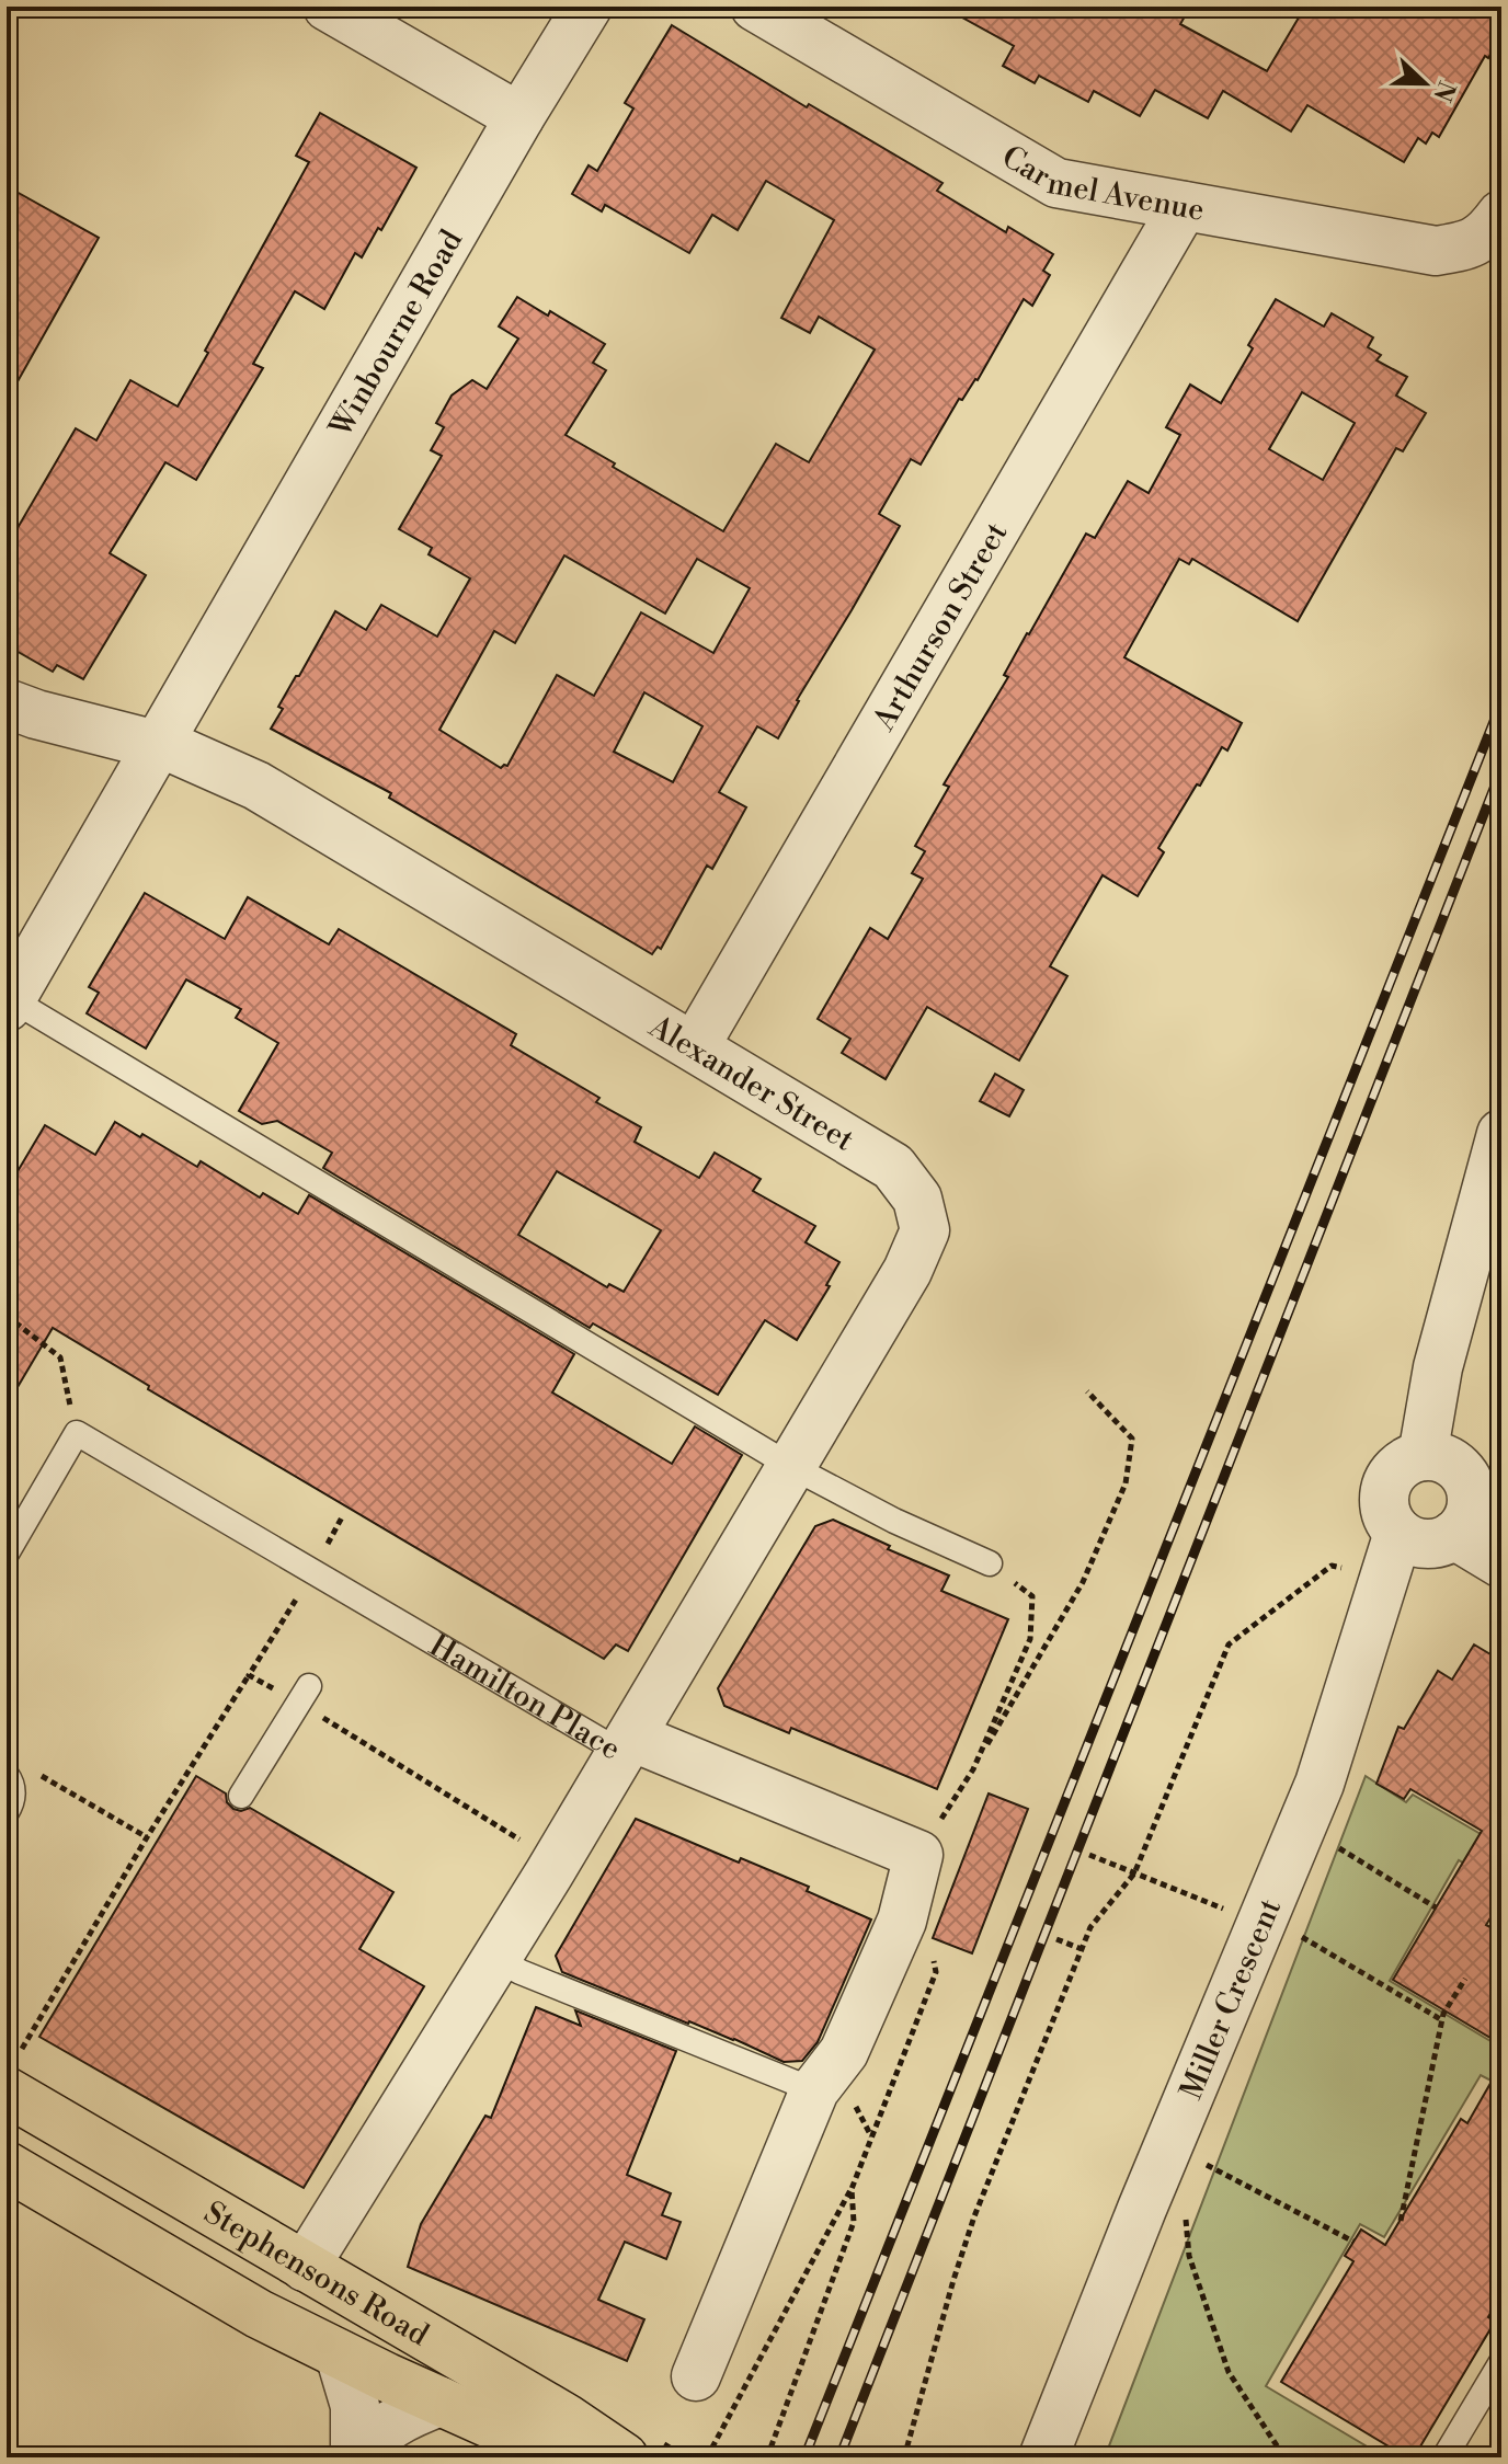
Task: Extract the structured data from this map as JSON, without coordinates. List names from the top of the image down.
{
  "streets": {
    "main road": ["Stephensons Road"],
    "street": [
      "Carmel Avenue",
      "Winbourne Road",
      "Arthurson Street",
      "Alexander Street",
      "Hamilton Place",
      "Miller Crescent"
    ]
  },
  "crossings": [
    ["Carmel Avenue", "Arthurson Street"],
    ["Winbourne Road", "Alexander Street"],
    ["Arthurson Street", "Alexander Street"],
    ["Alexander Street", "Hamilton Place"],
    ["Hamilton Place", "Stephensons Road"]
  ],
  "north": "right"
}
